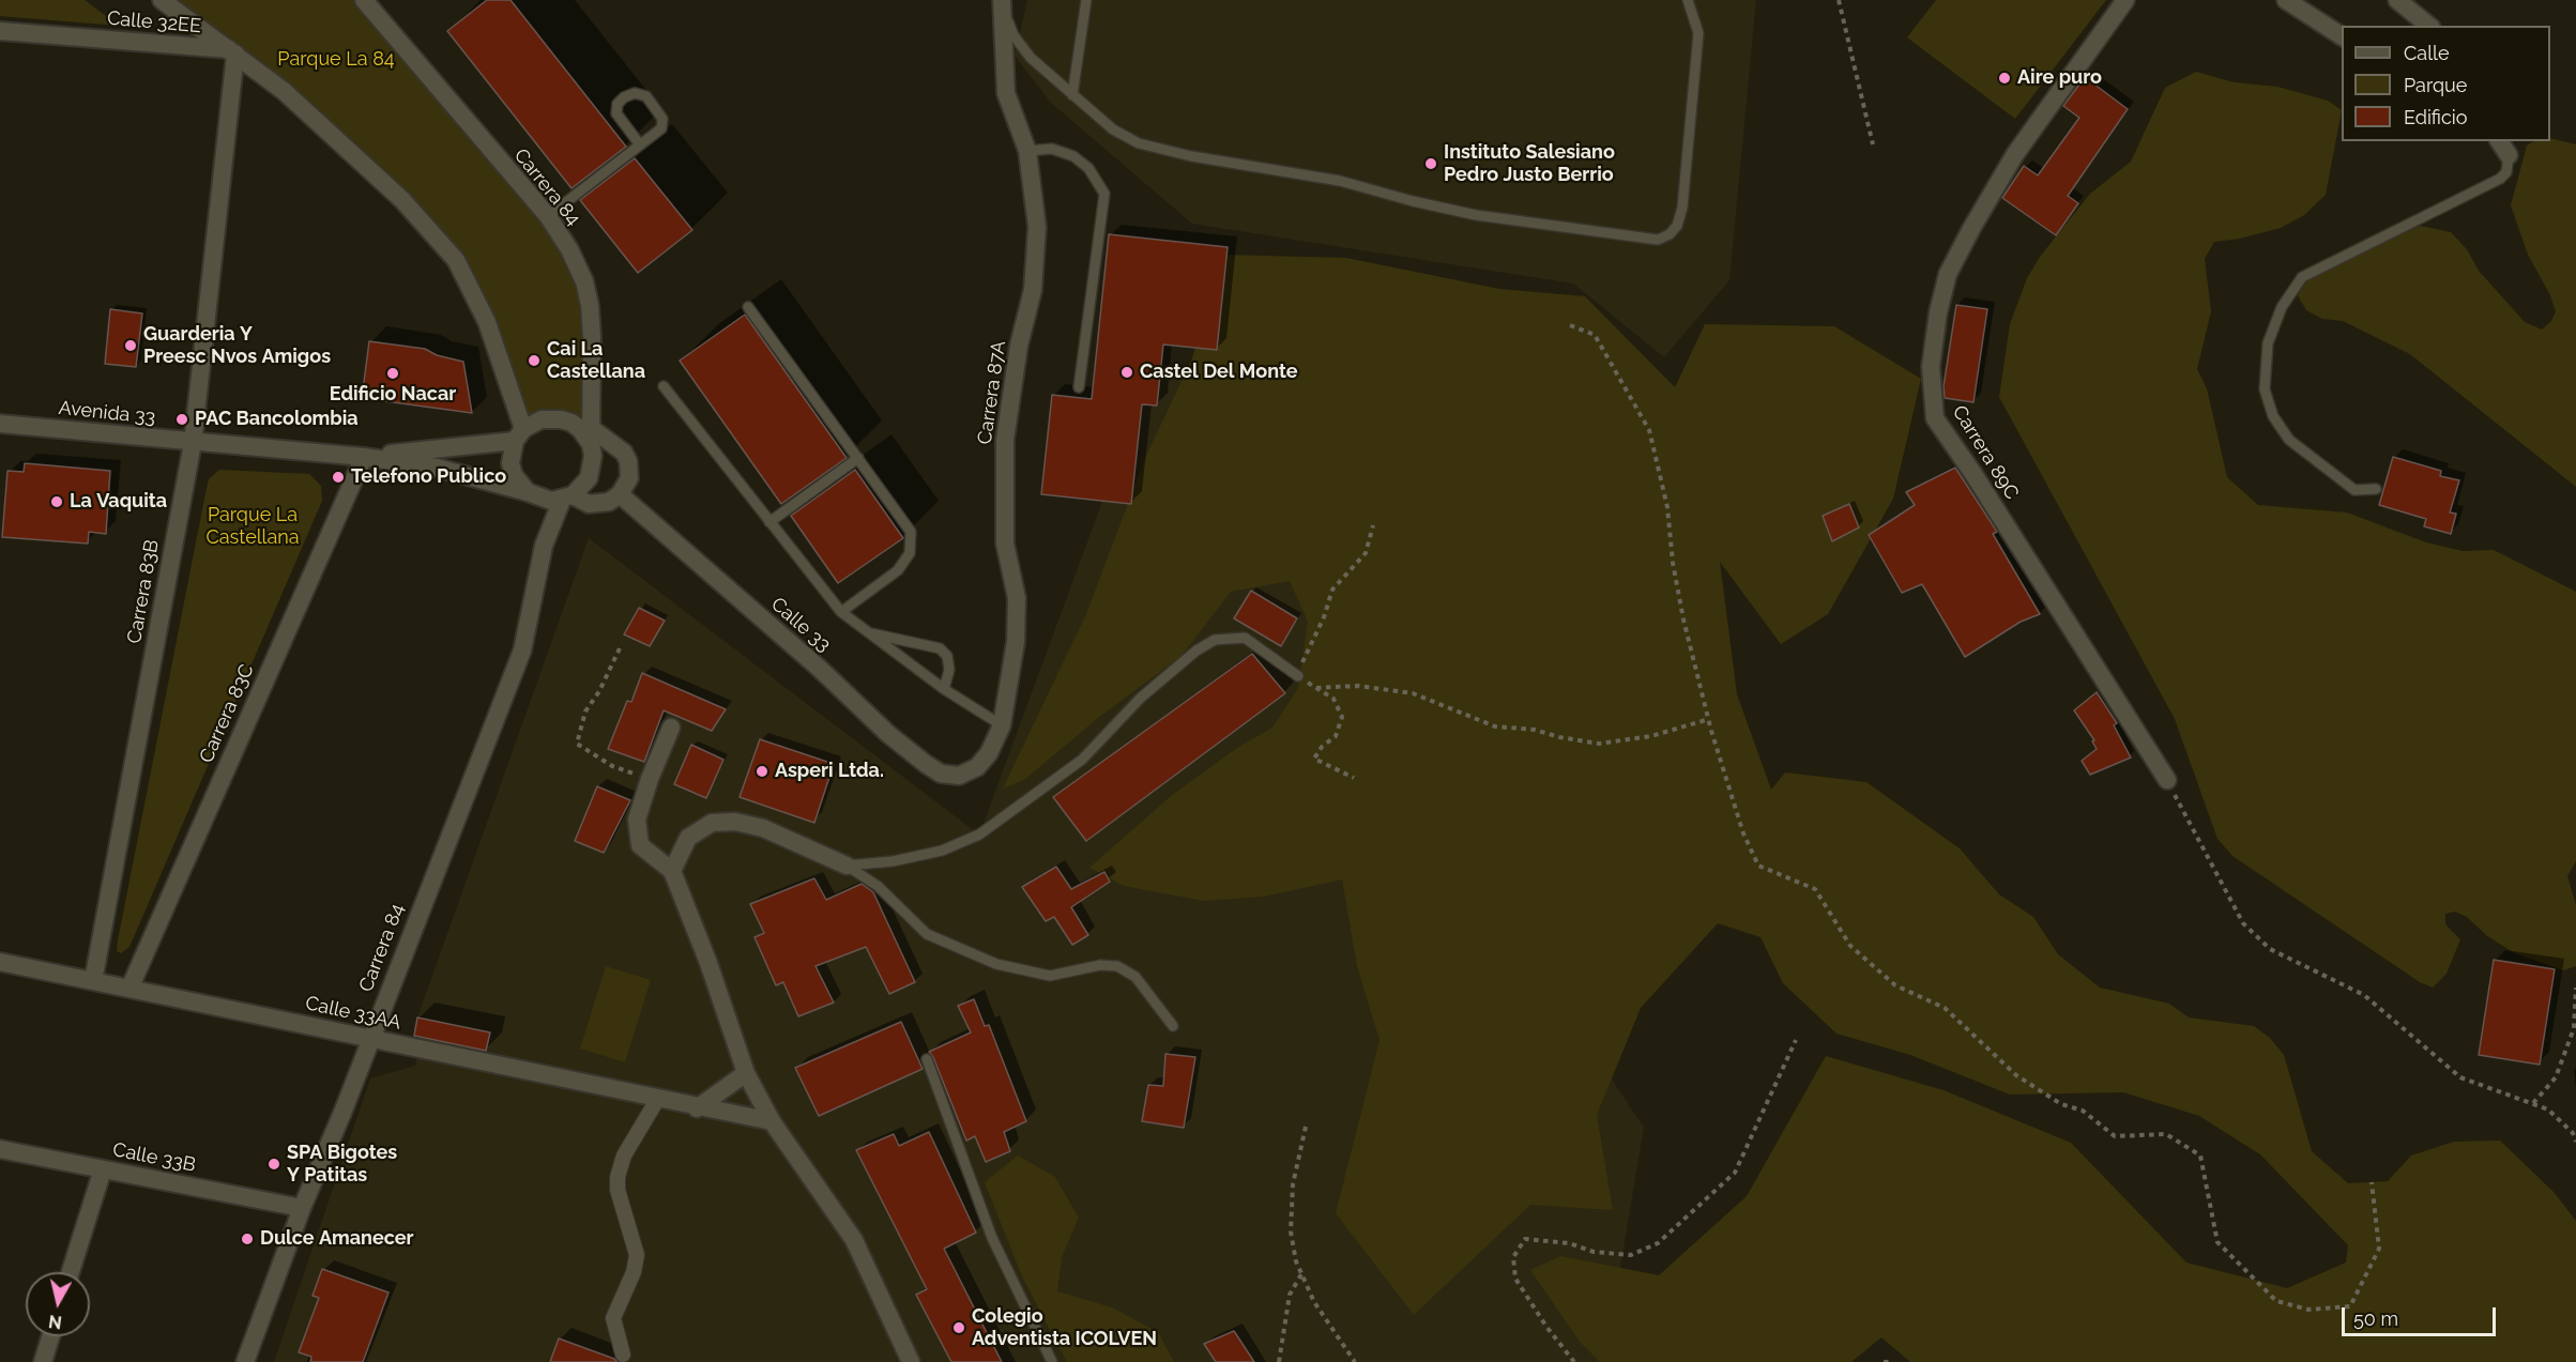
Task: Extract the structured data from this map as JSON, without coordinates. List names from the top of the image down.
{
  "streets": {
    "street": [
      "Calle 32EE",
      "Carrera 84",
      "Carrera 87A",
      "Avenida 33",
      "Carrera 89C",
      "Carrera 83B",
      "Calle 33",
      "Carrera 83C",
      "Calle 33AA",
      "Calle 33B"
    ]
  },
  "crossings": [
    ["Calle 32EE", "Carrera 83B"],
    ["Carrera 84", "Avenida 33"],
    ["Carrera 84", "Calle 33AA"],
    ["Carrera 84", "Calle 33B"],
    ["Carrera 87A", "Calle 33"],
    ["Avenida 33", "Carrera 83B"],
    ["Avenida 33", "Carrera 83C"],
    ["Carrera 83B", "Calle 33AA"],
    ["Carrera 83C", "Calle 33AA"]
  ],
  "parks": ["Parque La 84", "Parque La Castellana"],
  "places": [
    "Aire puro",
    "Instituto Salesiano Pedro Justo Berrio",
    "Guarderia Y Preesc Nvos Amigos",
    "Cai La Castellana",
    "Castel Del Monte",
    "Edificio Nacar",
    "PAC Bancolombia",
    "Telefono Publico",
    "La Vaquita",
    "Asperi Ltda.",
    "SPA Bigotes Y Patitas",
    "Dulce Amanecer",
    "Colegio Adventista ICOLVEN"
  ],
  "legend": ["Calle", "Parque", "Edificio"],
  "scale_bar": "50 m",
  "north": "bottom"
}
